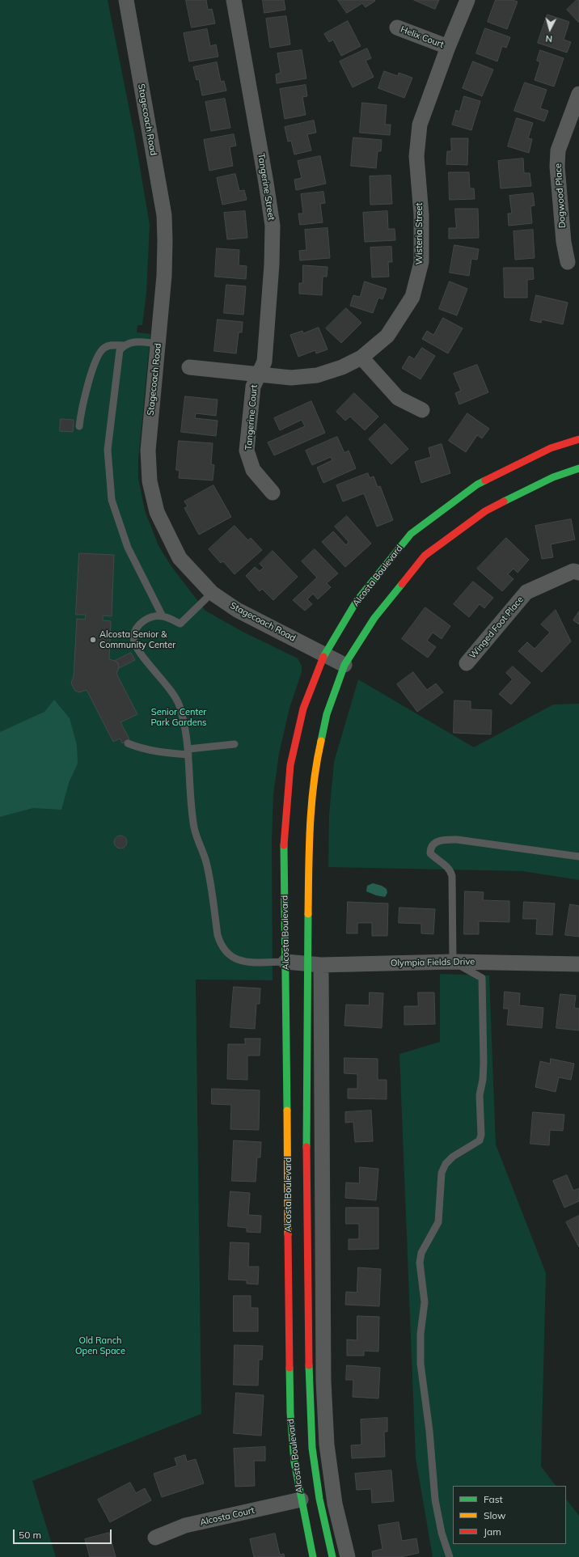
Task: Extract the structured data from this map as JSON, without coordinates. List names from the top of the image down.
{
  "streets": {
    "main road": ["Alcosta Boulevard"],
    "street": [
      "Helix Court",
      "Stagecoach Road",
      "Tangerine Street",
      "Dogwood Place",
      "Wisteria Street",
      "Tangerine Court",
      "Winged Foot Place",
      "Olympia Fields Drive",
      "Alcosta Court"
    ]
  },
  "crossings": [
    ["Helix Court", "Wisteria Street"],
    ["Stagecoach Road", "Alcosta Boulevard"],
    ["Tangerine Street", "Wisteria Street"],
    ["Tangerine Street", "Tangerine Court"],
    ["Wisteria Street", "Tangerine Court"],
    ["Alcosta Boulevard", "Olympia Fields Drive"],
    ["Alcosta Boulevard", "Alcosta Court"]
  ],
  "parks": ["Senior Center Park Gardens", "Old Ranch Open Space"],
  "places": ["Alcosta Senior & Community Center"],
  "legend": ["Fast", "Slow", "Jam"],
  "scale_bar": "50 m",
  "north": "bottom"
}
